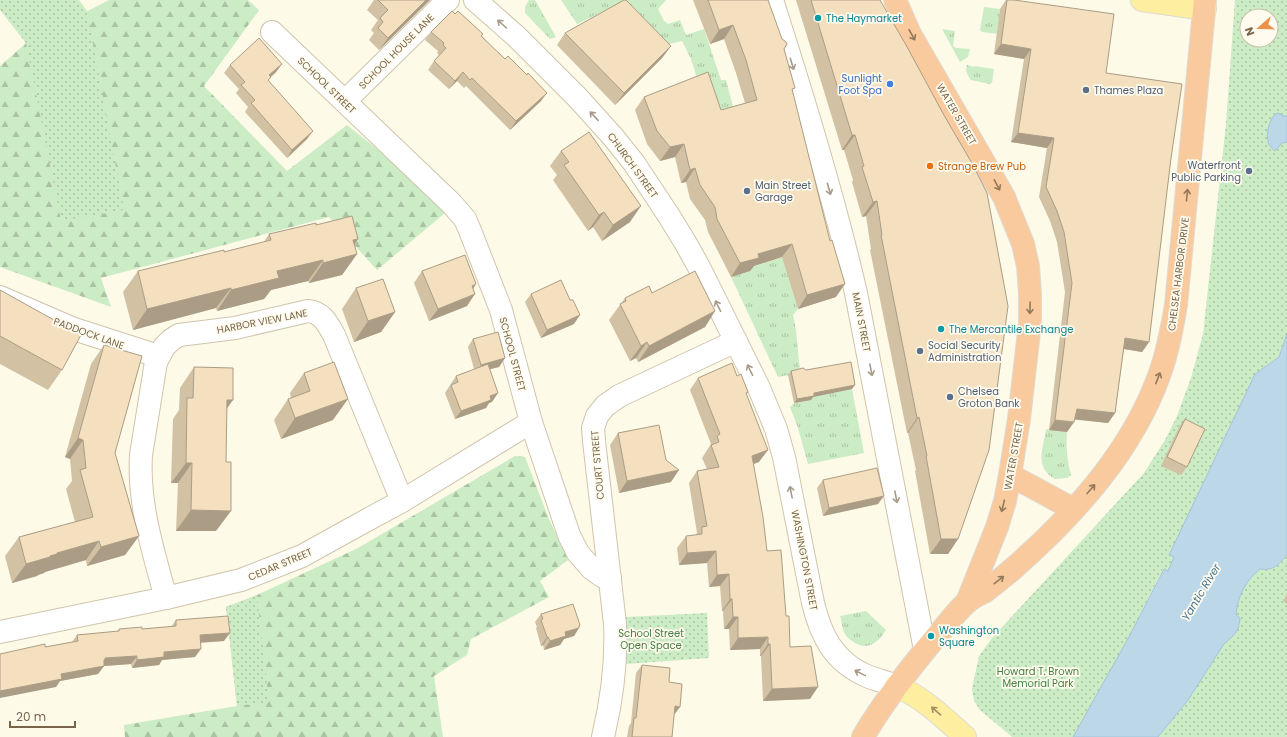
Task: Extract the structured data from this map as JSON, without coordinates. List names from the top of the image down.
{
  "streets": {
    "highway": ["WATER STREET", "CHELSEA HARBOR DRIVE"],
    "street": [
      "SCHOOL HOUSE LANE",
      "SCHOOL STREET",
      "CHURCH STREET",
      "HARBOR VIEW LANE",
      "MAIN STREET",
      "PADDOCK LANE",
      "COURT STREET",
      "WASHINGTON STREET",
      "CEDAR STREET"
    ]
  },
  "crossings": [
    ["SCHOOL HOUSE LANE", "SCHOOL STREET"],
    ["SCHOOL STREET", "COURT STREET"],
    ["SCHOOL STREET", "CEDAR STREET"],
    ["WATER STREET", "CHELSEA HARBOR DRIVE"],
    ["CHURCH STREET", "COURT STREET"],
    ["CHURCH STREET", "WASHINGTON STREET"],
    ["CHELSEA HARBOR DRIVE", "MAIN STREET"],
    ["CHELSEA HARBOR DRIVE", "WASHINGTON STREET"],
    ["HARBOR VIEW LANE", "PADDOCK LANE"],
    ["HARBOR VIEW LANE", "CEDAR STREET"],
    ["COURT STREET", "WASHINGTON STREET"]
  ],
  "one_way": [
    "WATER STREET",
    "CHURCH STREET",
    "CHELSEA HARBOR DRIVE",
    "MAIN STREET",
    "WASHINGTON STREET"
  ],
  "water": ["Yantic River"],
  "parks": ["School Street Open Space", "Howard T. Brown Memorial Park"],
  "places": [
    "The Haymarket",
    "Sunlight Foot Spa",
    "Thames Plaza",
    "Strange Brew Pub",
    "Waterfront Public Parking",
    "Main Street Garage",
    "The Mercantile Exchange",
    "Social Security Administration",
    "Chelsea Groton Bank",
    "Washington Square"
  ],
  "scale_bar": "20 m",
  "north": "left"
}
